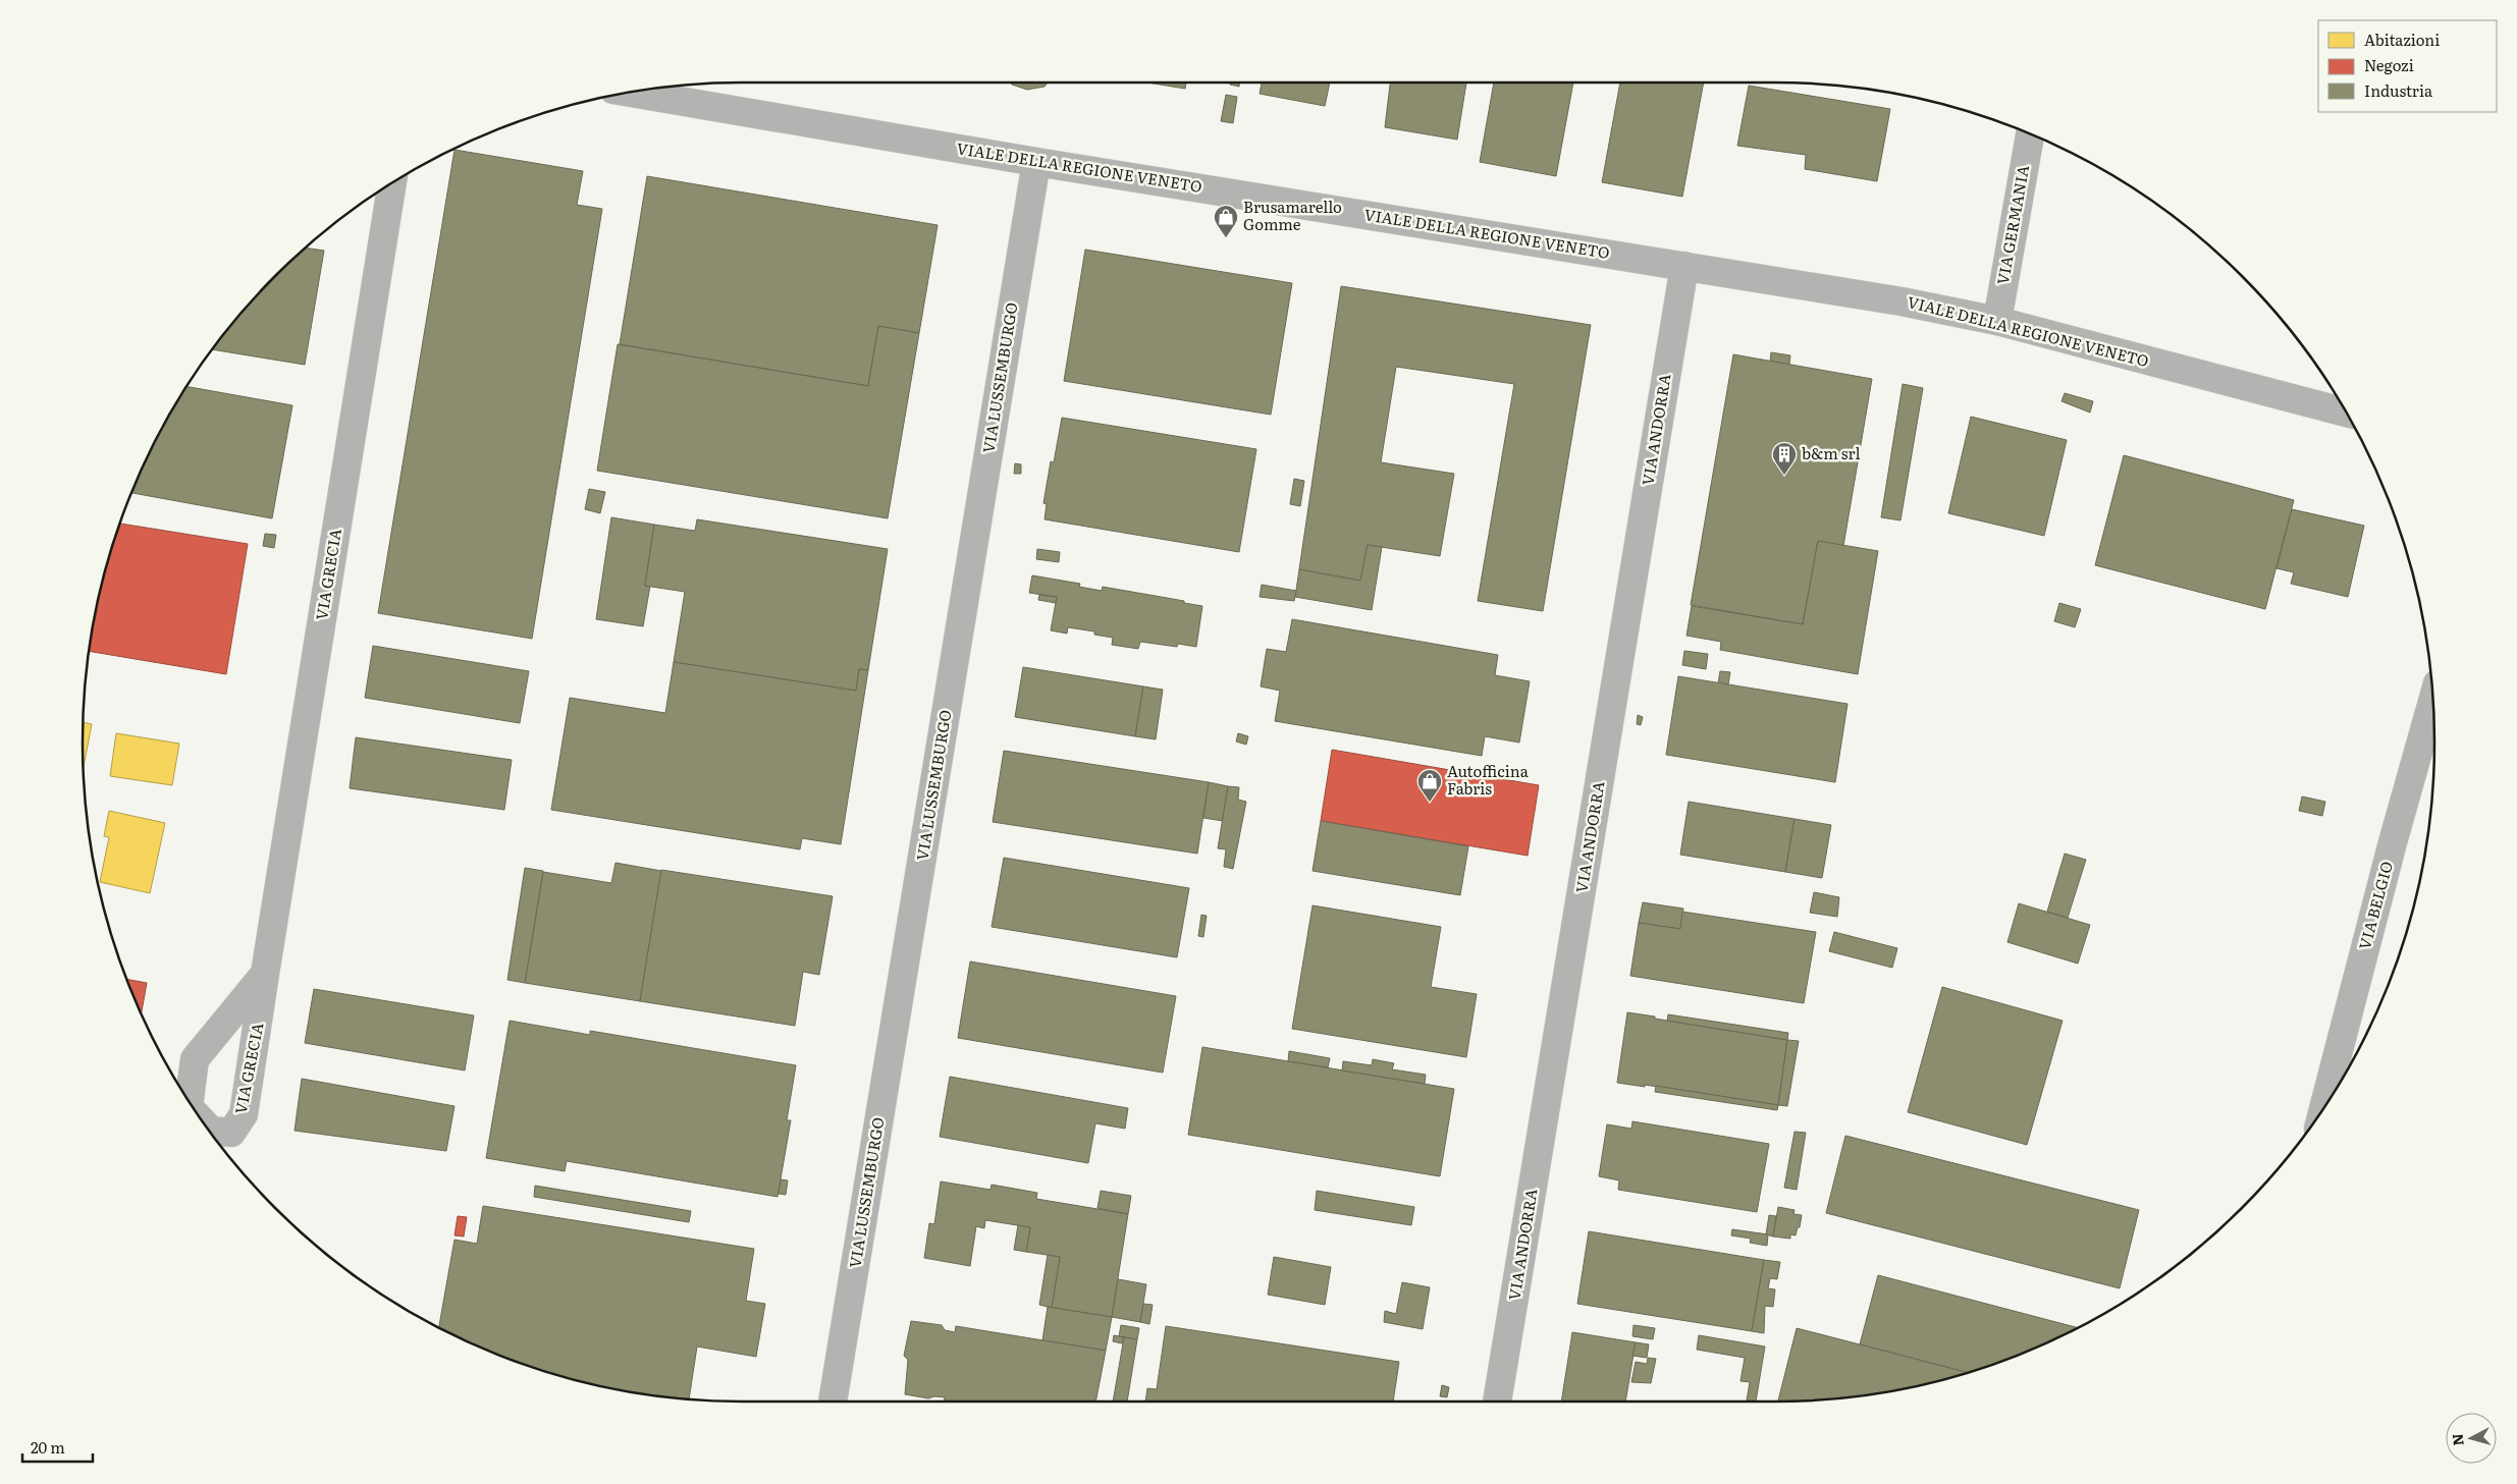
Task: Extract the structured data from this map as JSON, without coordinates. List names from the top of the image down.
{
  "streets": {
    "street": [
      "VIALE DELLA REGIONE VENETO",
      "VIA GERMANIA",
      "VIA LUSSEMBURGO",
      "VIA ANDORRA",
      "VIA GRECIA",
      "VIA BELGIO"
    ]
  },
  "crossings": [
    ["VIALE DELLA REGIONE VENETO", "VIA GERMANIA"],
    ["VIALE DELLA REGIONE VENETO", "VIA LUSSEMBURGO"],
    ["VIALE DELLA REGIONE VENETO", "VIA ANDORRA"]
  ],
  "places": {
    "shop": ["Brusamarello Gomme", "Autofficina Fabris"],
    "building": ["b&m srl"]
  },
  "legend": ["Abitazioni", "Negozi", "Industria"],
  "scale_bar": "20 m",
  "north": "left"
}
